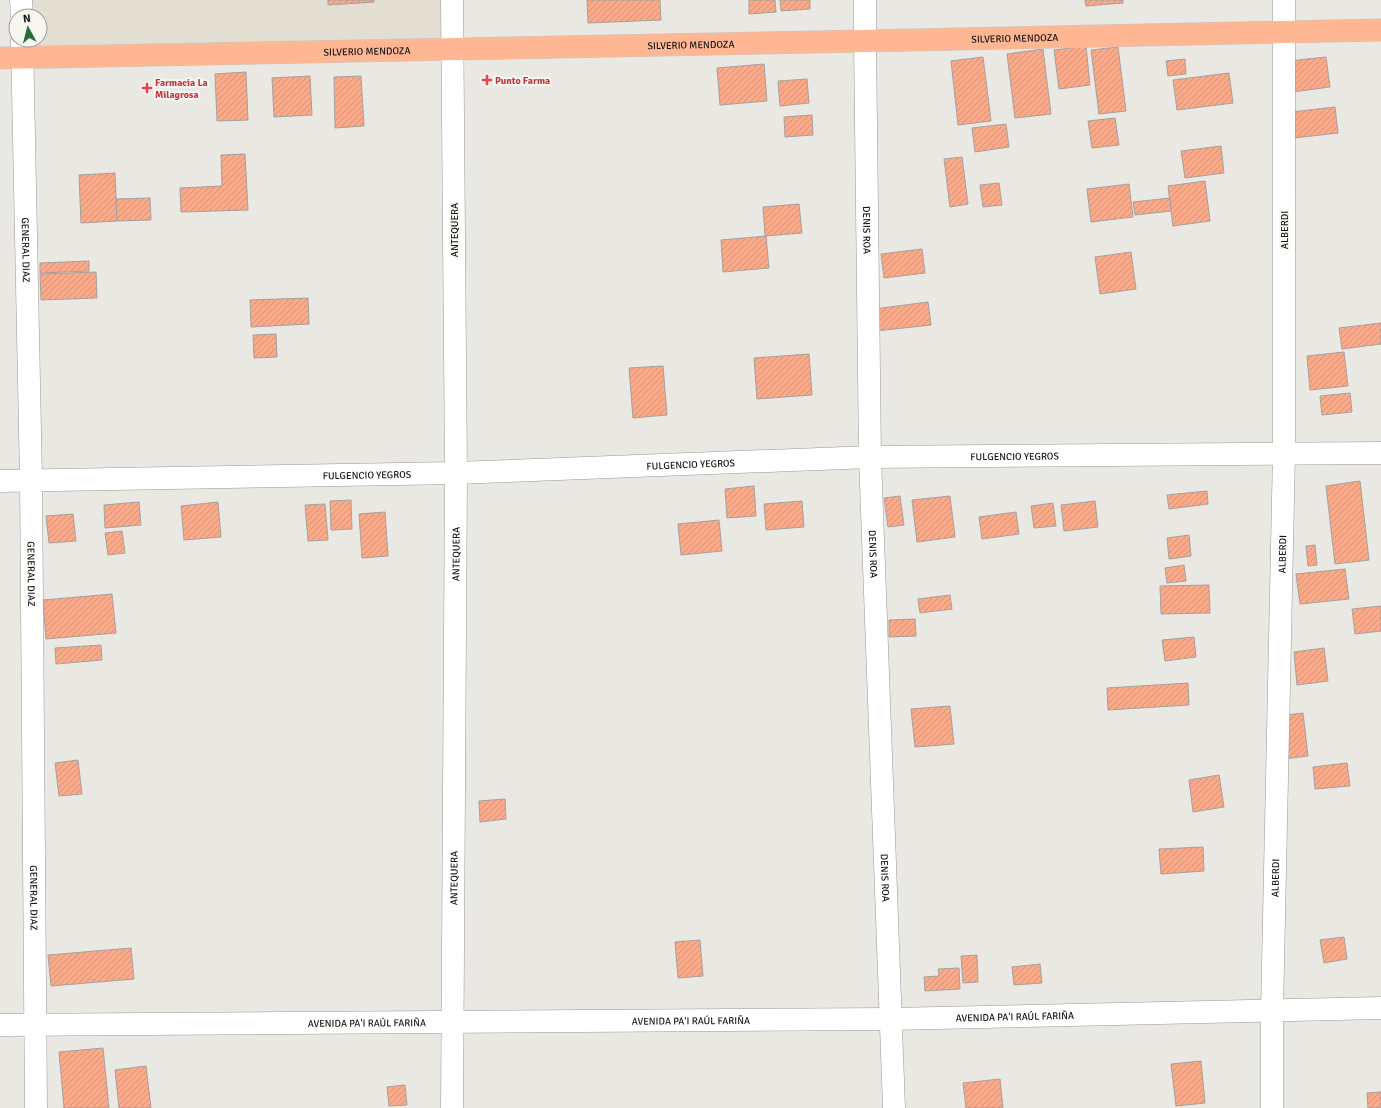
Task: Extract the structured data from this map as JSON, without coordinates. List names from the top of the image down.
{
  "streets": {
    "highway": ["SILVERIO MENDOZA"],
    "street": [
      "ANTEQUERA",
      "DENIS ROA",
      "ALBERDI",
      "GENERAL DIAZ",
      "FULGENCIO YEGROS",
      "AVENIDA PA'I RAÚL FARIÑA"
    ]
  },
  "crossings": [
    ["SILVERIO MENDOZA", "ANTEQUERA"],
    ["SILVERIO MENDOZA", "DENIS ROA"],
    ["SILVERIO MENDOZA", "ALBERDI"],
    ["SILVERIO MENDOZA", "GENERAL DIAZ"],
    ["ANTEQUERA", "FULGENCIO YEGROS"],
    ["ANTEQUERA", "AVENIDA PA'I RAÚL FARIÑA"],
    ["DENIS ROA", "FULGENCIO YEGROS"],
    ["DENIS ROA", "AVENIDA PA'I RAÚL FARIÑA"],
    ["ALBERDI", "FULGENCIO YEGROS"],
    ["ALBERDI", "AVENIDA PA'I RAÚL FARIÑA"],
    ["GENERAL DIAZ", "FULGENCIO YEGROS"],
    ["GENERAL DIAZ", "AVENIDA PA'I RAÚL FARIÑA"]
  ],
  "places": {
    "health": ["Punto Farma", "Farmacia La Milagrosa"]
  },
  "north": "top"
}
